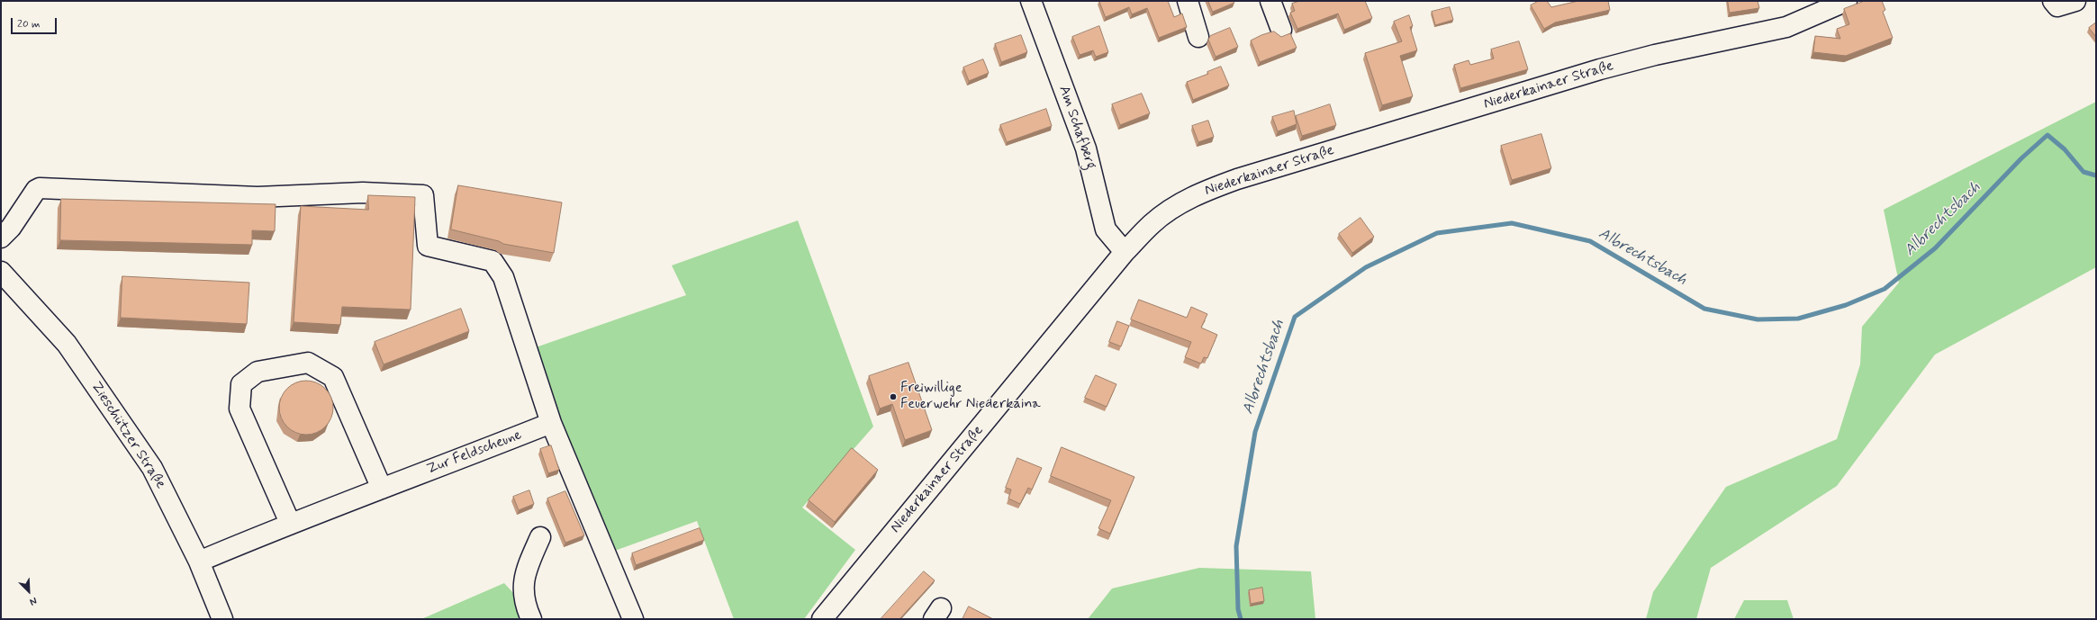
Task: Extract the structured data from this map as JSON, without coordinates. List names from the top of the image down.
{
  "streets": {
    "street": [
      "Niederkainaer Straße",
      "Am Schafberg",
      "Zieschützer Straße",
      "Zur Feldscheune"
    ]
  },
  "crossings": [
    ["Niederkainaer Straße", "Am Schafberg"],
    ["Zieschützer Straße", "Zur Feldscheune"]
  ],
  "water": ["Albrechtsbach"],
  "places": ["Freiwillige Feuerwehr Niederkaina"],
  "scale_bar": "20 m",
  "north": "bottom right"
}
